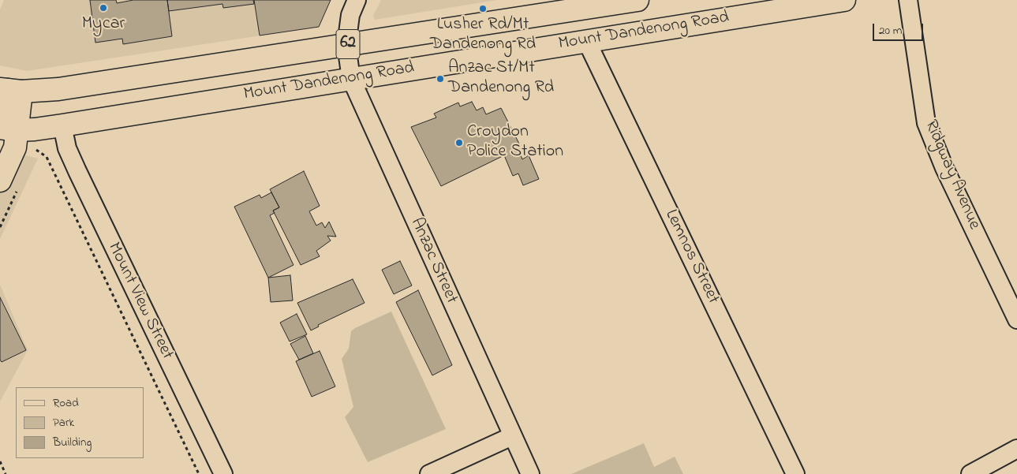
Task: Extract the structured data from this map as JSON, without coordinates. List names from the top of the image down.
{
  "streets": {
    "main road": ["Mount Dandenong Road", "62"],
    "street": [
      "Ridgway Avenue",
      "Lemnos Street",
      "Anzac Street",
      "Mount View Street"
    ]
  },
  "crossings": [
    ["Mount Dandenong Road", "Lemnos Street"],
    ["Mount Dandenong Road", "Anzac Street"],
    ["Mount Dandenong Road", "Mount View Street"]
  ],
  "places": [
    "Mycar",
    "Lusher Rd/Mt Dandenong Rd",
    "Anzac St/Mt Dandenong Rd",
    "Croydon Police Station"
  ],
  "legend": ["Road", "Park", "Building"],
  "scale_bar": "20 m"
}
